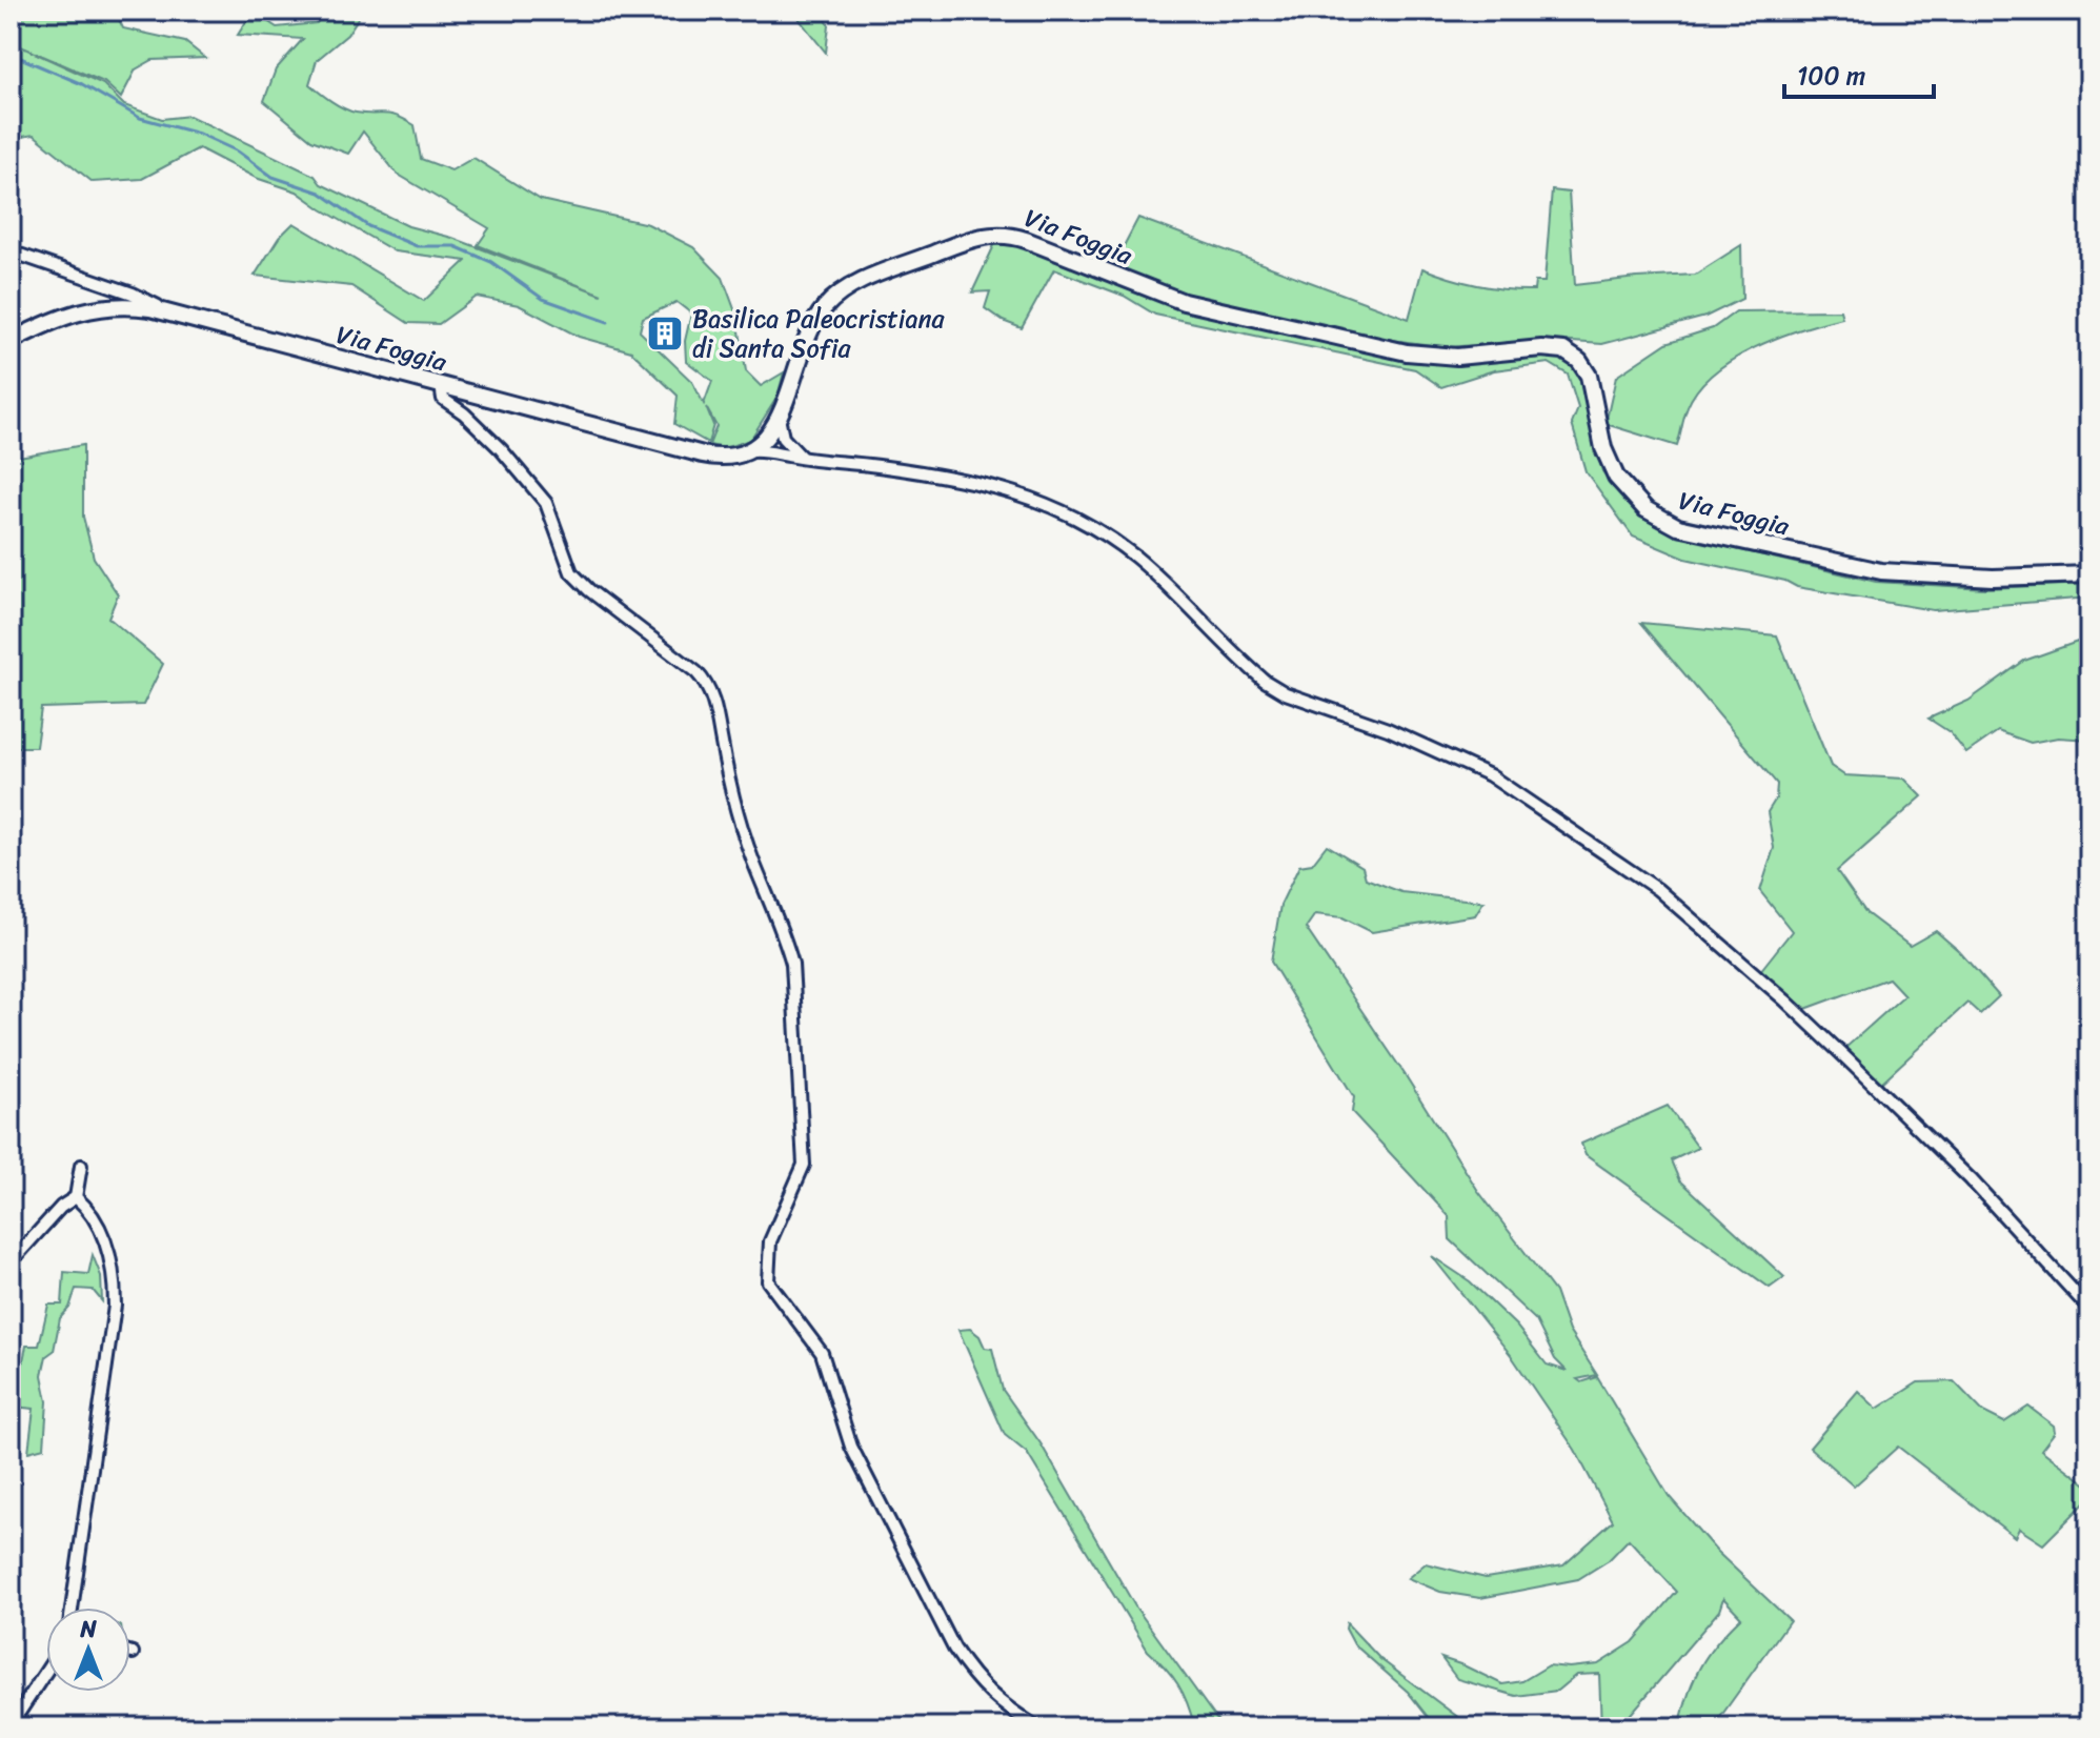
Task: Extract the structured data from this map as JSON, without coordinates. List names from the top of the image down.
{
  "streets": {
    "main road": ["Via Foggia"]
  },
  "places": {
    "building": ["Basilica Paleocristiana di Santa Sofia"]
  },
  "scale_bar": "100 m",
  "north": "top"
}
